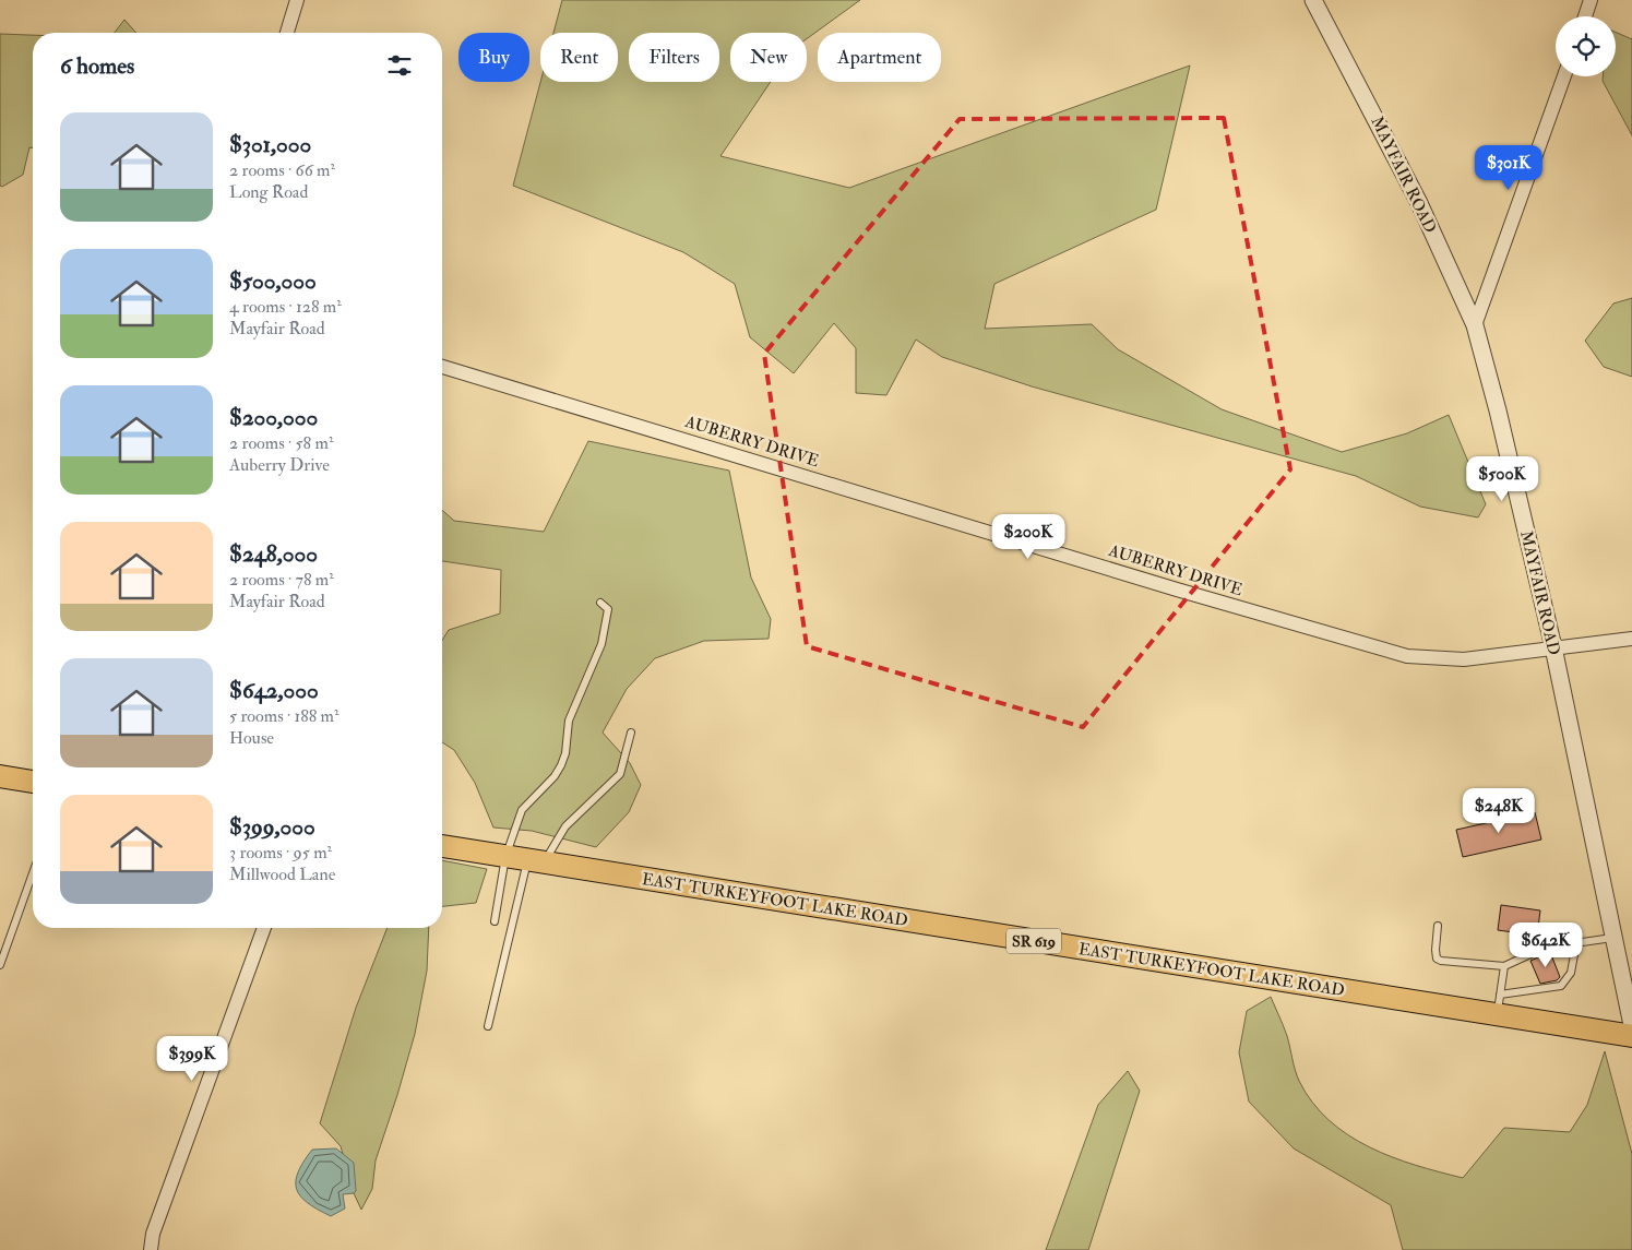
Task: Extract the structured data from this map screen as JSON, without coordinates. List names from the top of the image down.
{
  "streets": {
    "main road": ["EAST TURKEYFOOT LAKE ROAD", "SR 619"],
    "street": ["MAYFAIR ROAD", "AUBERRY DRIVE"]
  },
  "crossings": [
    ["MAYFAIR ROAD", "AUBERRY DRIVE"]
  ],
  "page": {
    "chip": [
      "Buy",
      "Rent",
      "Filters",
      "New",
      "Apartment"
    ],
    "heading": "6 homes",
    "list": [
      {
        "name": "$301,000",
        "note": "2 rooms · 66 m² · Long Road"
      },
      {
        "name": "$500,000",
        "note": "4 rooms · 128 m² · Mayfair Road"
      },
      {
        "name": "$200,000",
        "note": "2 rooms · 58 m² · Auberry Drive"
      },
      {
        "name": "$248,000",
        "note": "2 rooms · 78 m² · Mayfair Road"
      },
      {
        "name": "$642,000",
        "note": "5 rooms · 188 m² · House"
      },
      {
        "name": "$399,000",
        "note": "3 rooms · 95 m² · Millwood Lane"
      }
    ],
    "price": [
      "$301K",
      "$500K",
      "$200K",
      "$248K",
      "$642K",
      "$399K"
    ]
  }
}
